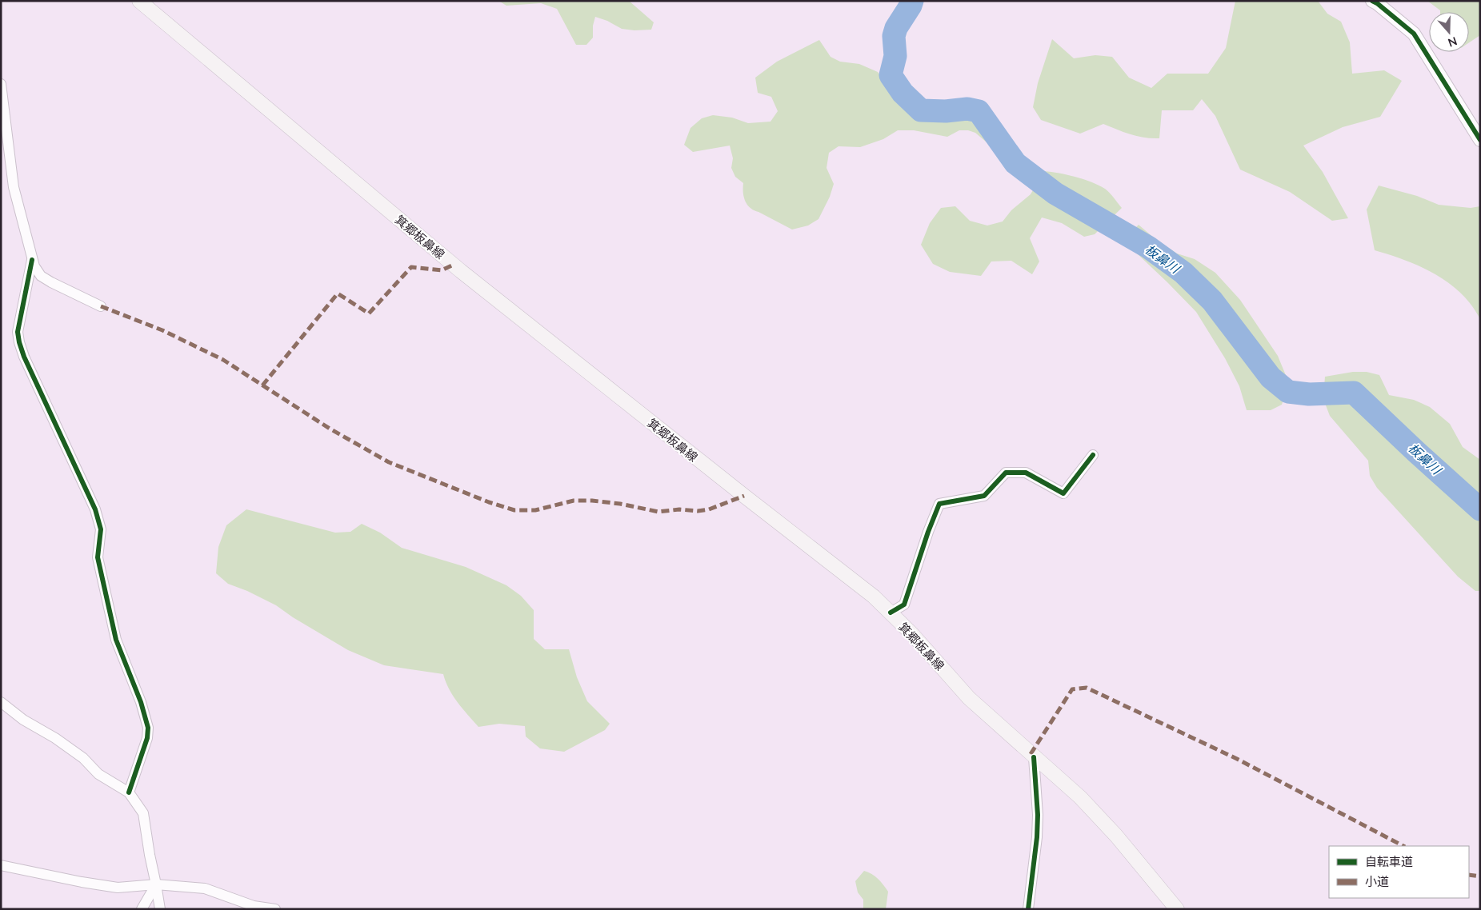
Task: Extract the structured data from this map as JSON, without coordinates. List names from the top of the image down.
{
  "streets": {
    "main road": ["箕郷板鼻線"]
  },
  "water": ["板鼻川"],
  "legend": ["自転車道", "小道"],
  "north": "bottom"
}
